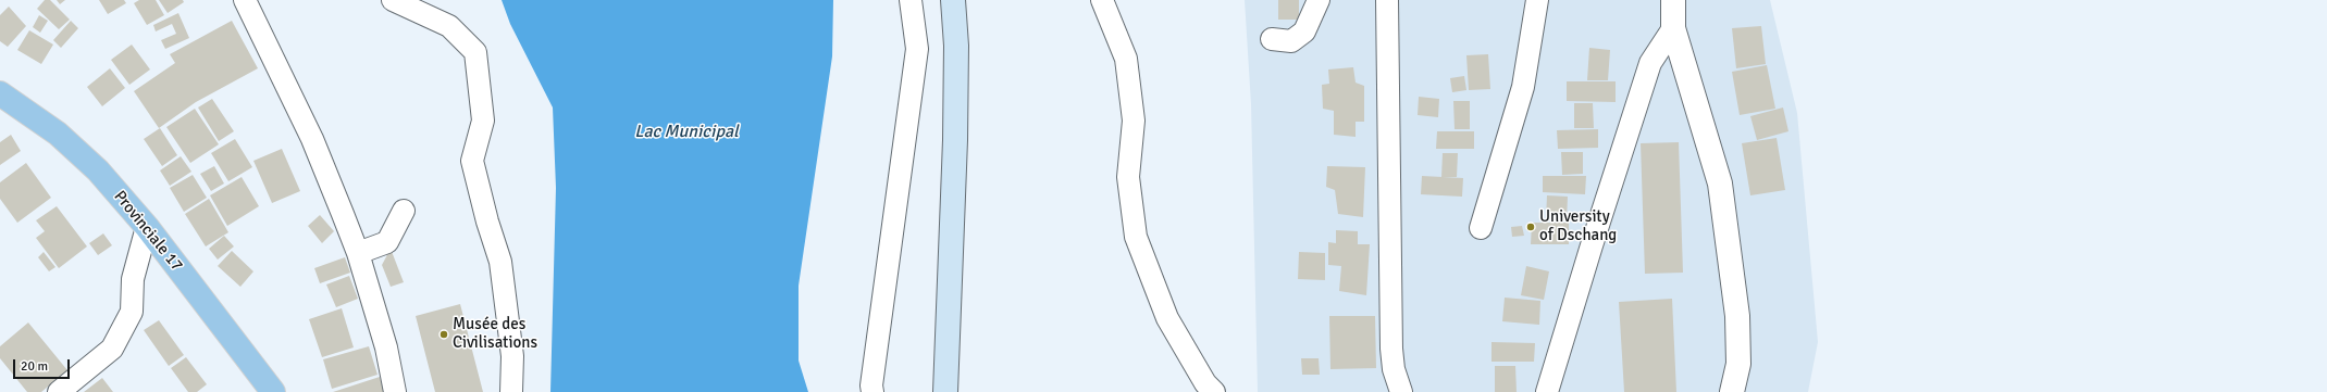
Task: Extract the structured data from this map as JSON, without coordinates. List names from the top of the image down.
{
  "streets": {
    "main road": ["Provinciale 17"]
  },
  "water": ["Lac Municipal"],
  "places": ["University of Dschang", "Musée des Civilisations"],
  "scale_bar": "20 m"
}
